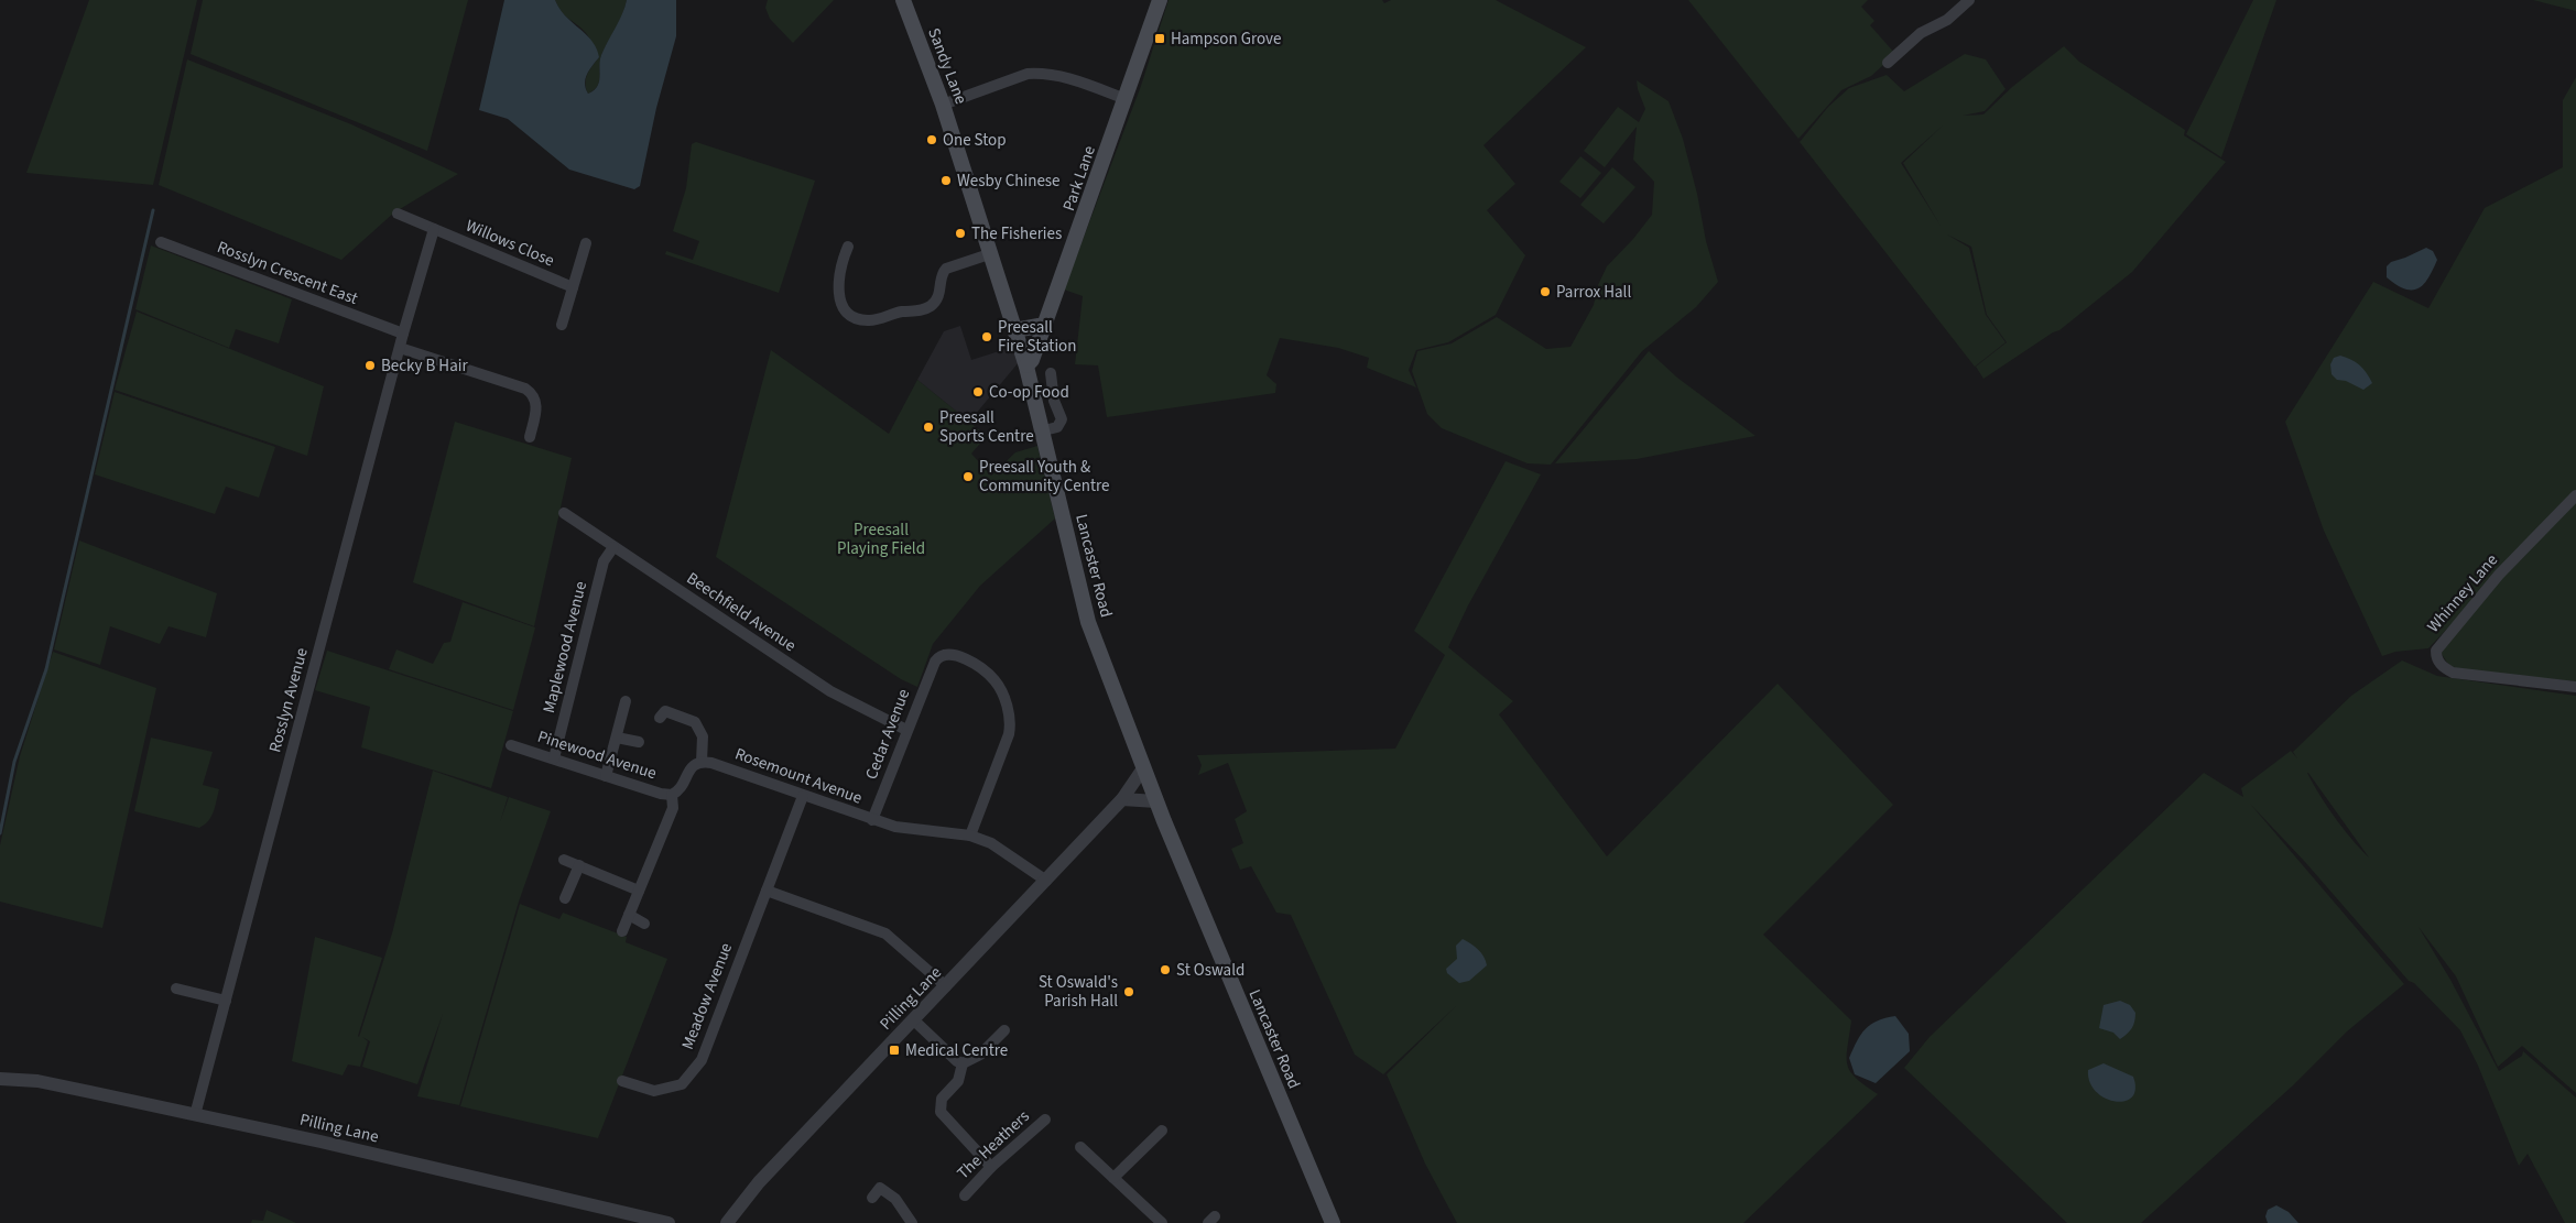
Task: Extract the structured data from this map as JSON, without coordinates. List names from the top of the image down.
{
  "streets": {
    "main road": ["Sandy Lane", "Park Lane", "Lancaster Road"],
    "street": [
      "Willows Close",
      "Rosslyn Crescent East",
      "Whinney Lane",
      "Beechfield Avenue",
      "Maplewood Avenue",
      "Rosslyn Avenue",
      "Cedar Avenue",
      "Pinewood Avenue",
      "Rosemount Avenue",
      "Meadow Avenue",
      "Pilling Lane",
      "The Heathers"
    ]
  },
  "crossings": [
    ["Sandy Lane", "Park Lane"],
    ["Sandy Lane", "Lancaster Road"],
    ["Park Lane", "Lancaster Road"],
    ["Willows Close", "Rosslyn Avenue"],
    ["Rosslyn Crescent East", "Rosslyn Avenue"],
    ["Lancaster Road", "Pilling Lane"],
    ["Beechfield Avenue", "Maplewood Avenue"],
    ["Beechfield Avenue", "Cedar Avenue"],
    ["Maplewood Avenue", "Pinewood Avenue"],
    ["Rosslyn Avenue", "Pilling Lane"],
    ["Cedar Avenue", "Rosemount Avenue"],
    ["Rosemount Avenue", "Meadow Avenue"],
    ["Rosemount Avenue", "Pilling Lane"]
  ],
  "parks": ["Preesall Playing Field"],
  "places": {
    "transit": ["Hampson Grove", "Medical Centre"],
    "other": [
      "One Stop",
      "Wesby Chinese",
      "The Fisheries",
      "Parrox Hall",
      "Preesall Fire Station",
      "Becky B Hair",
      "Co-op Food",
      "Preesall Sports Centre",
      "Preesall Youth & Community Centre",
      "St Oswald",
      "St Oswald's Parish Hall"
    ]
  }
}
